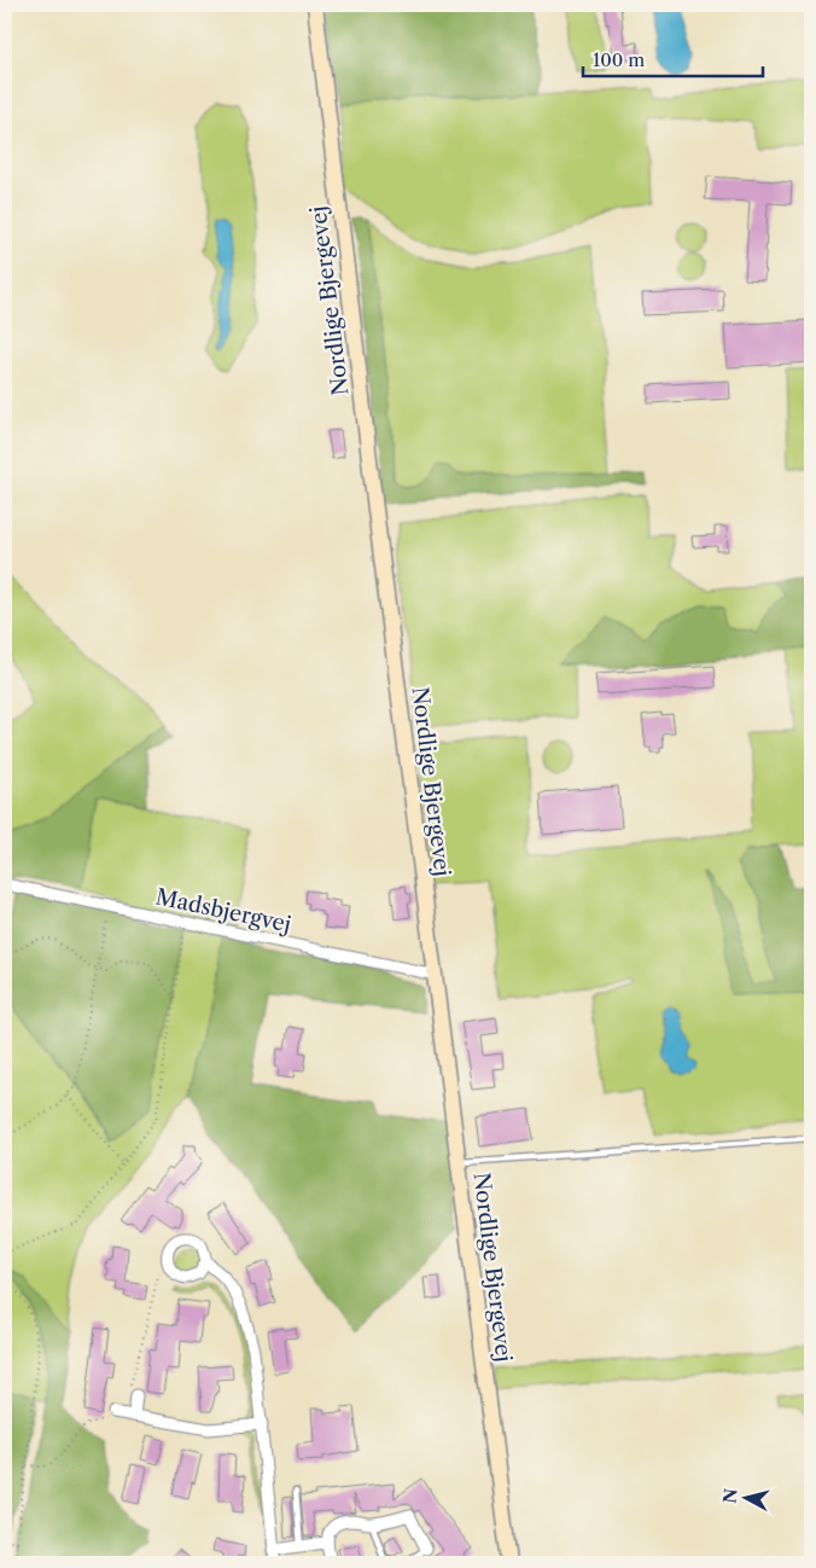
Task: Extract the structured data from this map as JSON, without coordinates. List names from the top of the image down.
{
  "streets": {
    "street": ["Nordlige Bjergevej", "Madsbjergvej"]
  },
  "crossings": [
    ["Nordlige Bjergevej", "Madsbjergvej"]
  ],
  "scale_bar": "100 m",
  "north": "left"
}
